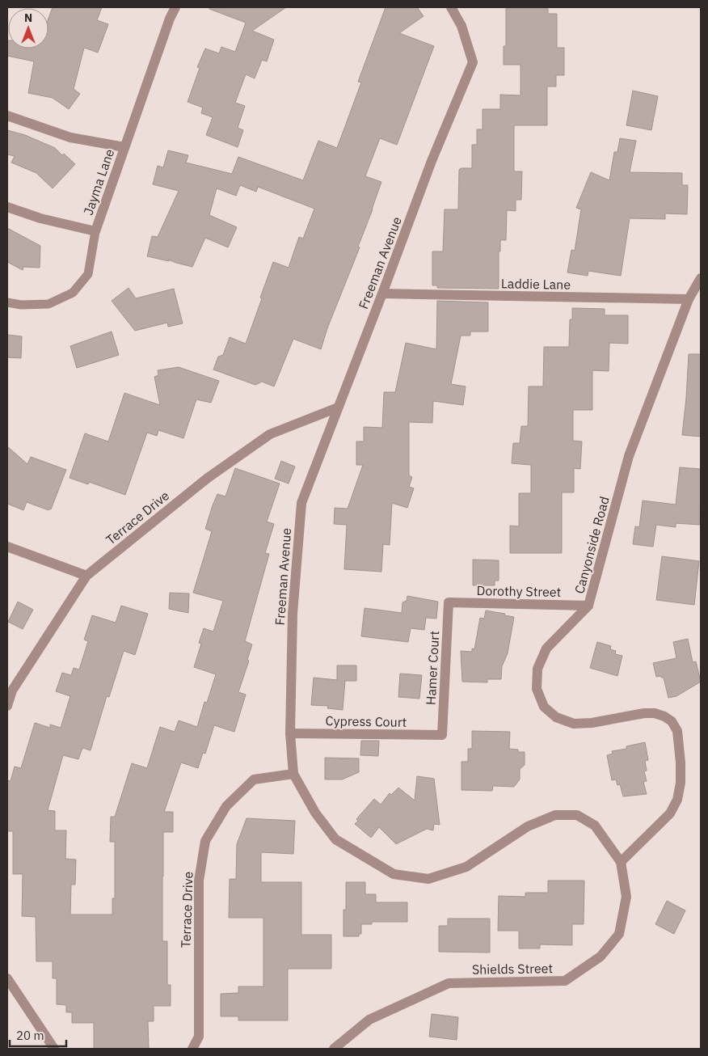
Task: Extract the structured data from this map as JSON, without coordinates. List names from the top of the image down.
{
  "streets": {
    "street": [
      "Jayma Lane",
      "Freeman Avenue",
      "Laddie Lane",
      "Terrace Drive",
      "Canyonside Road",
      "Dorothy Street",
      "Hamer Court",
      "Cypress Court",
      "Shields Street"
    ]
  },
  "crossings": [
    ["Freeman Avenue", "Laddie Lane"],
    ["Freeman Avenue", "Terrace Drive"],
    ["Freeman Avenue", "Canyonside Road"],
    ["Freeman Avenue", "Cypress Court"],
    ["Freeman Avenue", "Shields Street"],
    ["Laddie Lane", "Canyonside Road"],
    ["Canyonside Road", "Dorothy Street"],
    ["Canyonside Road", "Shields Street"],
    ["Dorothy Street", "Hamer Court"],
    ["Hamer Court", "Cypress Court"]
  ],
  "scale_bar": "20 m",
  "north": "top"
}
